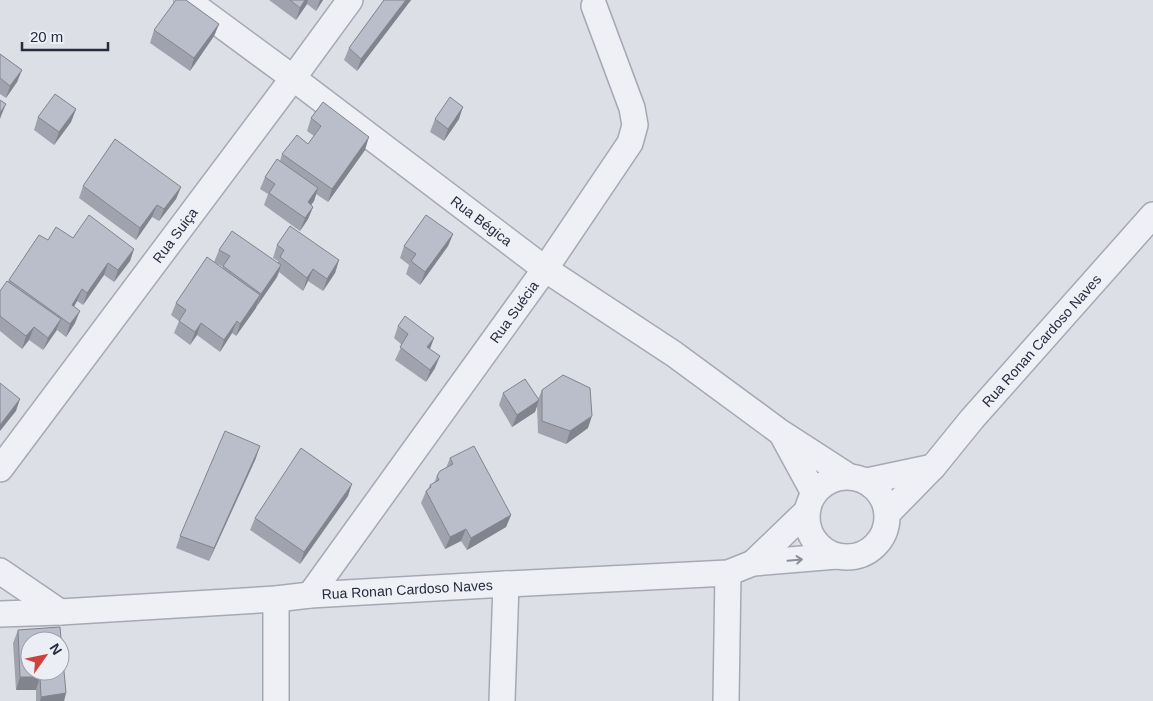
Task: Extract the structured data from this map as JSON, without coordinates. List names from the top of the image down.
{
  "streets": {
    "street": [
      "Rua Bégica",
      "Rua Suiça",
      "Rua Suécia",
      "Rua Ronan Cardoso Naves"
    ]
  },
  "crossings": [
    ["Rua Bégica", "Rua Suiça"],
    ["Rua Bégica", "Rua Suécia"],
    ["Rua Bégica", "Rua Ronan Cardoso Naves"],
    ["Rua Suécia", "Rua Ronan Cardoso Naves"]
  ],
  "scale_bar": "20 m",
  "north": "top right"
}
